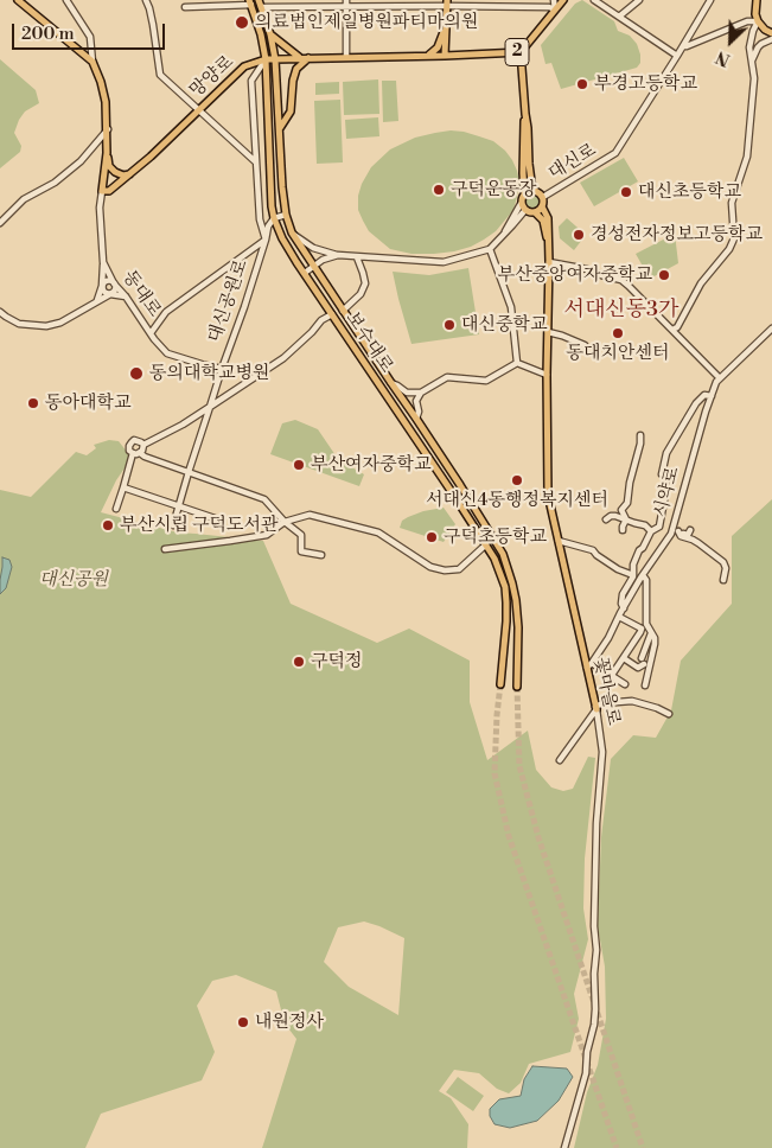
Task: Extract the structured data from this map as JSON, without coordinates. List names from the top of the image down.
{
  "streets": {
    "main road": [
      "2",
      "망양로",
      "보수대로",
      "꽃마을로"
    ],
    "street": [
      "대신로",
      "동대로",
      "대신공원로",
      "시약로"
    ]
  },
  "crossings": [
    ["2", "망양로"],
    ["망양로", "동대로"],
    ["망양로", "보수대로"],
    ["대신로", "꽃마을로"],
    ["동대로", "대신공원로"],
    ["대신공원로", "보수대로"],
    ["시약로", "꽃마을로"]
  ],
  "districts": ["서대신동3가"],
  "parks": ["대신공원"],
  "places": [
    "의료법인제일병원파티마의원",
    "부경고등학교",
    "구덕운동장",
    "대신초등학교",
    "경성전자정보고등학교",
    "부산중앙여자중학교",
    "대신중학교",
    "동대치안센터",
    "동의대학교병원",
    "동아대학교",
    "부산여자중학교",
    "서대신4동행정복지센터",
    "부산시립 구덕도서관",
    "구덕초등학교",
    "구덕정",
    "내원정사"
  ],
  "scale_bar": "200 m",
  "north": "bottom left"
}
